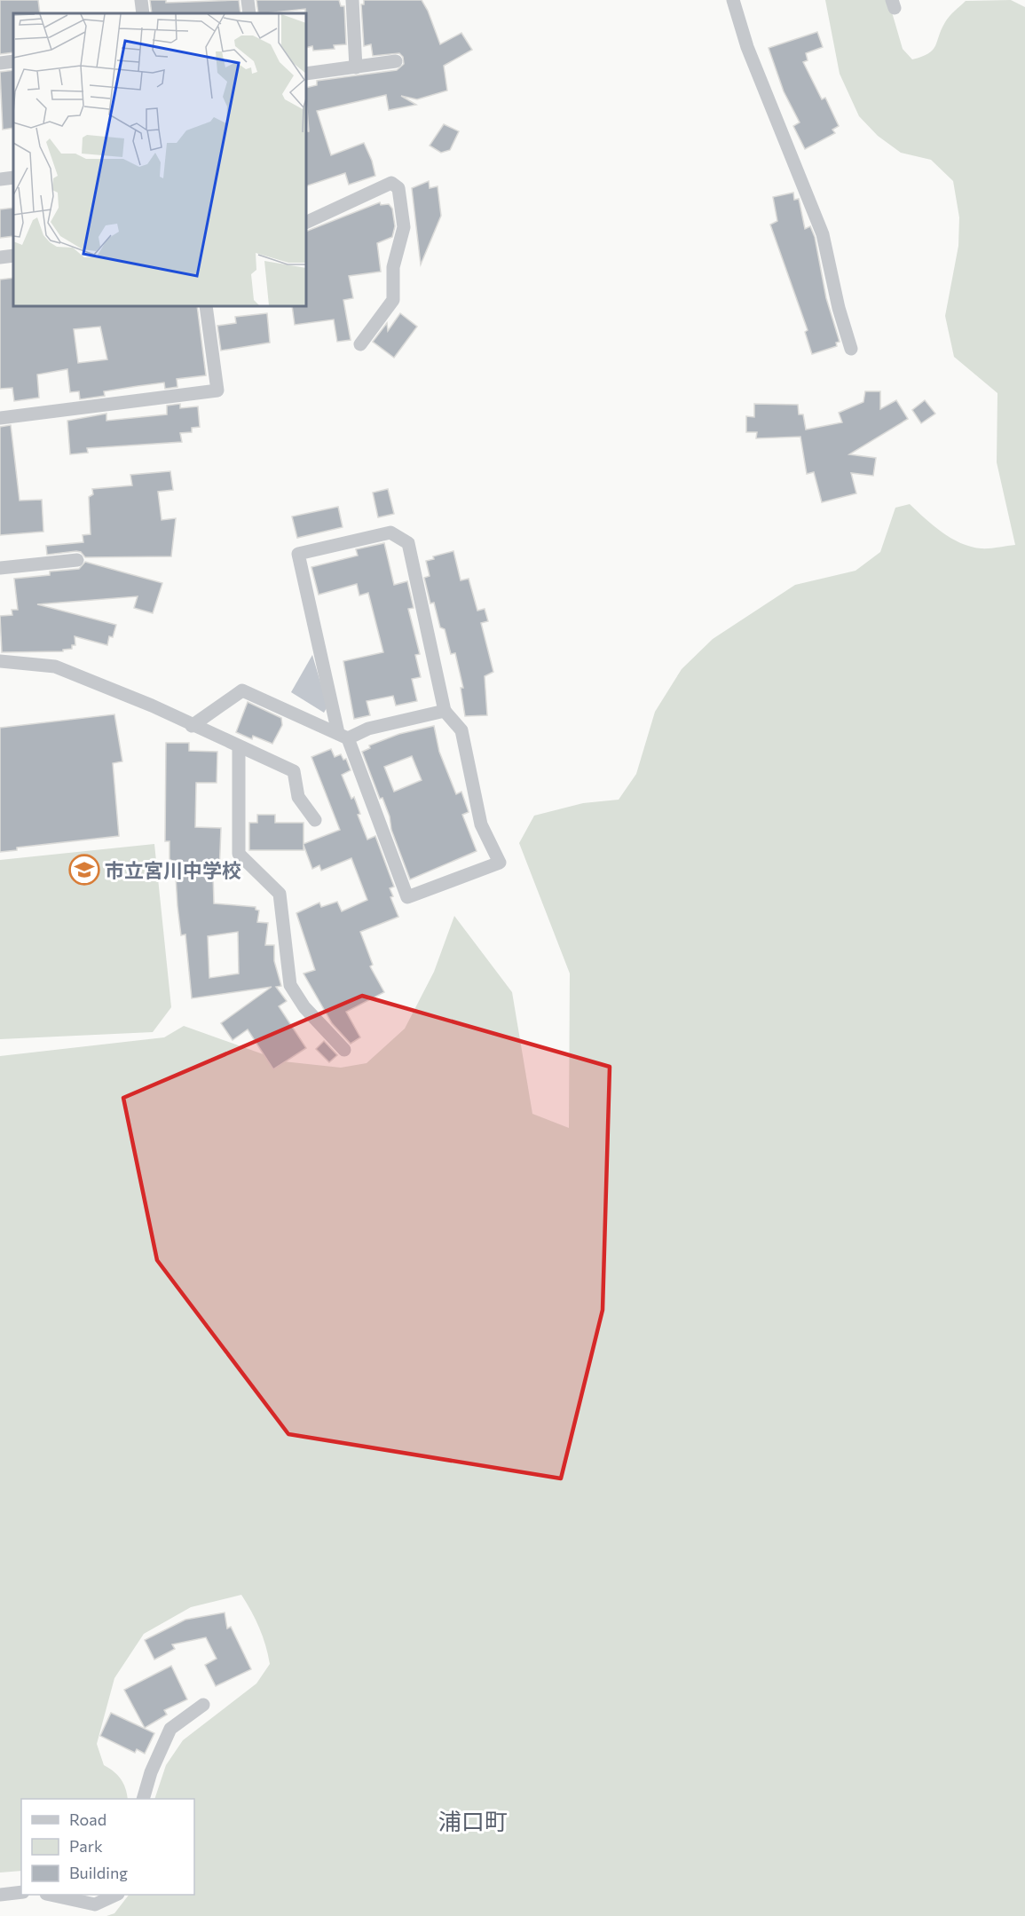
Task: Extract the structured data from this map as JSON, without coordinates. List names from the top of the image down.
{
  "districts": ["浦口町"],
  "places": {
    "school or university": ["市立宮川中学校"]
  },
  "legend": ["Road", "Park", "Building"]
}
